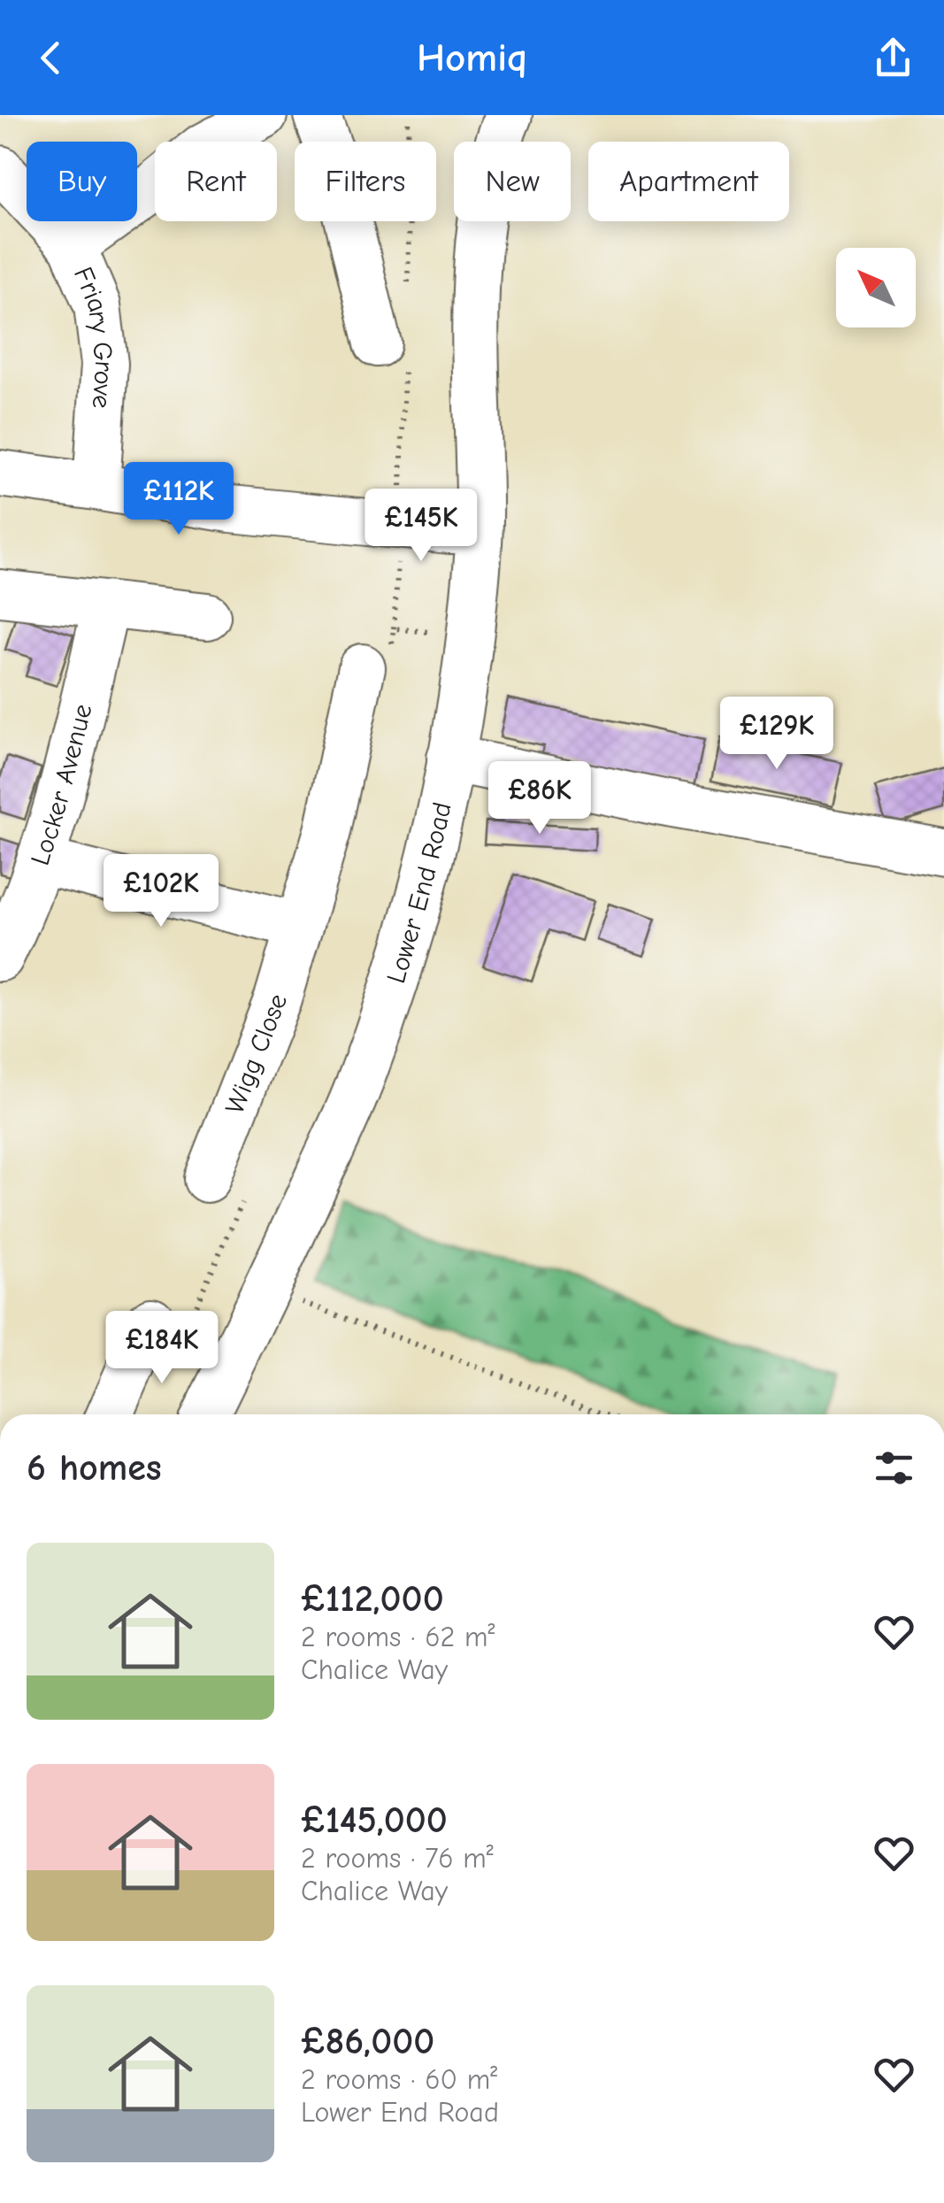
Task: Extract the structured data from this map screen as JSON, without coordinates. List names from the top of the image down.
{
  "streets": {
    "street": [
      "Friary Grove",
      "Locker Avenue",
      "Lower End Road",
      "Wigg Close"
    ]
  },
  "north": "top left",
  "page": {
    "header": "Homiq",
    "chip": [
      "Buy",
      "Rent",
      "Filters",
      "New",
      "Apartment"
    ],
    "price": [
      "£112K",
      "£145K",
      "£129K",
      "£86K",
      "£102K",
      "£184K"
    ],
    "heading": "6 homes",
    "list": [
      {
        "name": "£112,000",
        "note": "2 rooms · 62 m² · Chalice Way"
      },
      {
        "name": "£145,000",
        "note": "2 rooms · 76 m² · Chalice Way"
      },
      {
        "name": "£86,000",
        "note": "2 rooms · 60 m² · Lower End Road"
      }
    ]
  }
}
